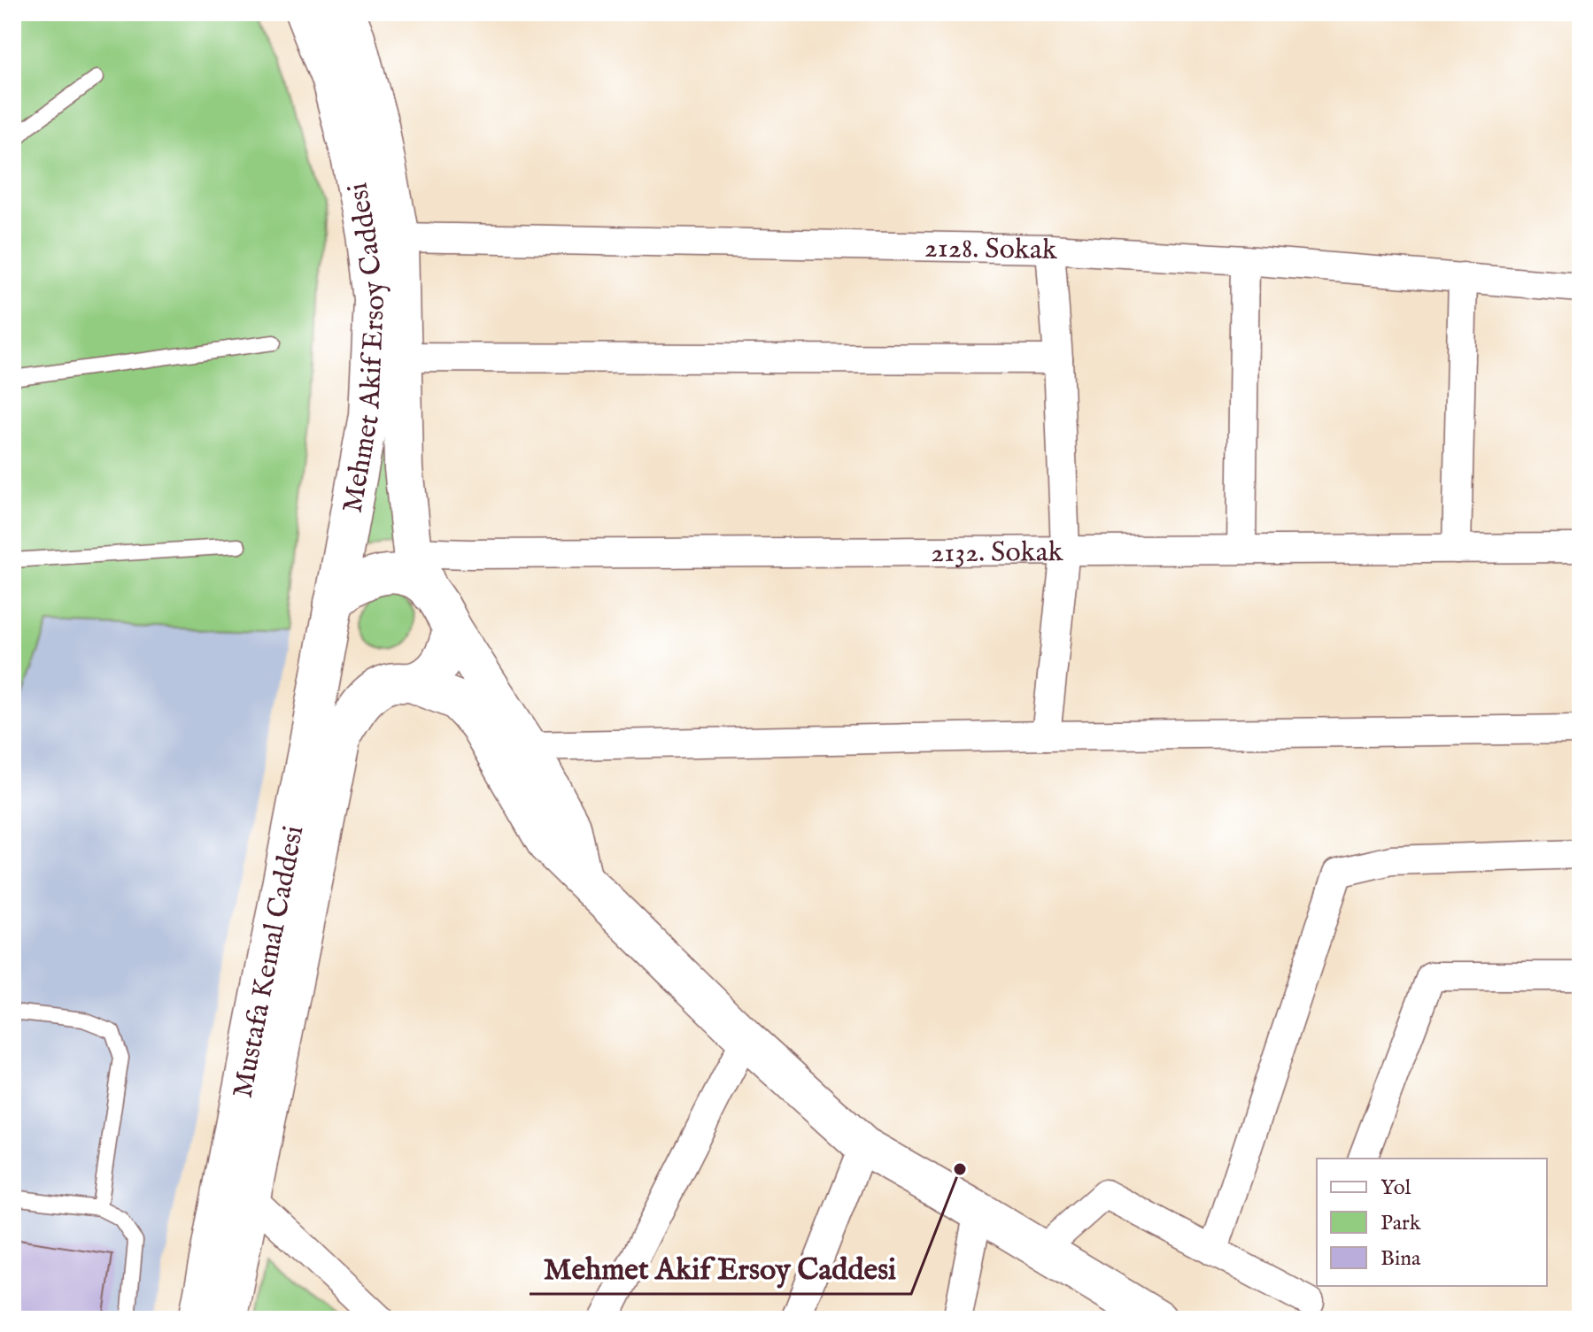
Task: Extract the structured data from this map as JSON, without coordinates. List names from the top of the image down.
{
  "streets": {
    "main road": ["Mehmet Akif Ersoy Caddesi", "Mustafa Kemal Caddesi"],
    "street": ["2128. Sokak", "2132. Sokak"]
  },
  "crossings": [
    ["2128. Sokak", "Mehmet Akif Ersoy Caddesi"],
    ["Mehmet Akif Ersoy Caddesi", "2132. Sokak"],
    ["Mehmet Akif Ersoy Caddesi", "Mustafa Kemal Caddesi"]
  ],
  "places": ["Mehmet Akif Ersoy Caddesi"],
  "legend": ["Yol", "Park", "Bina"]
}
